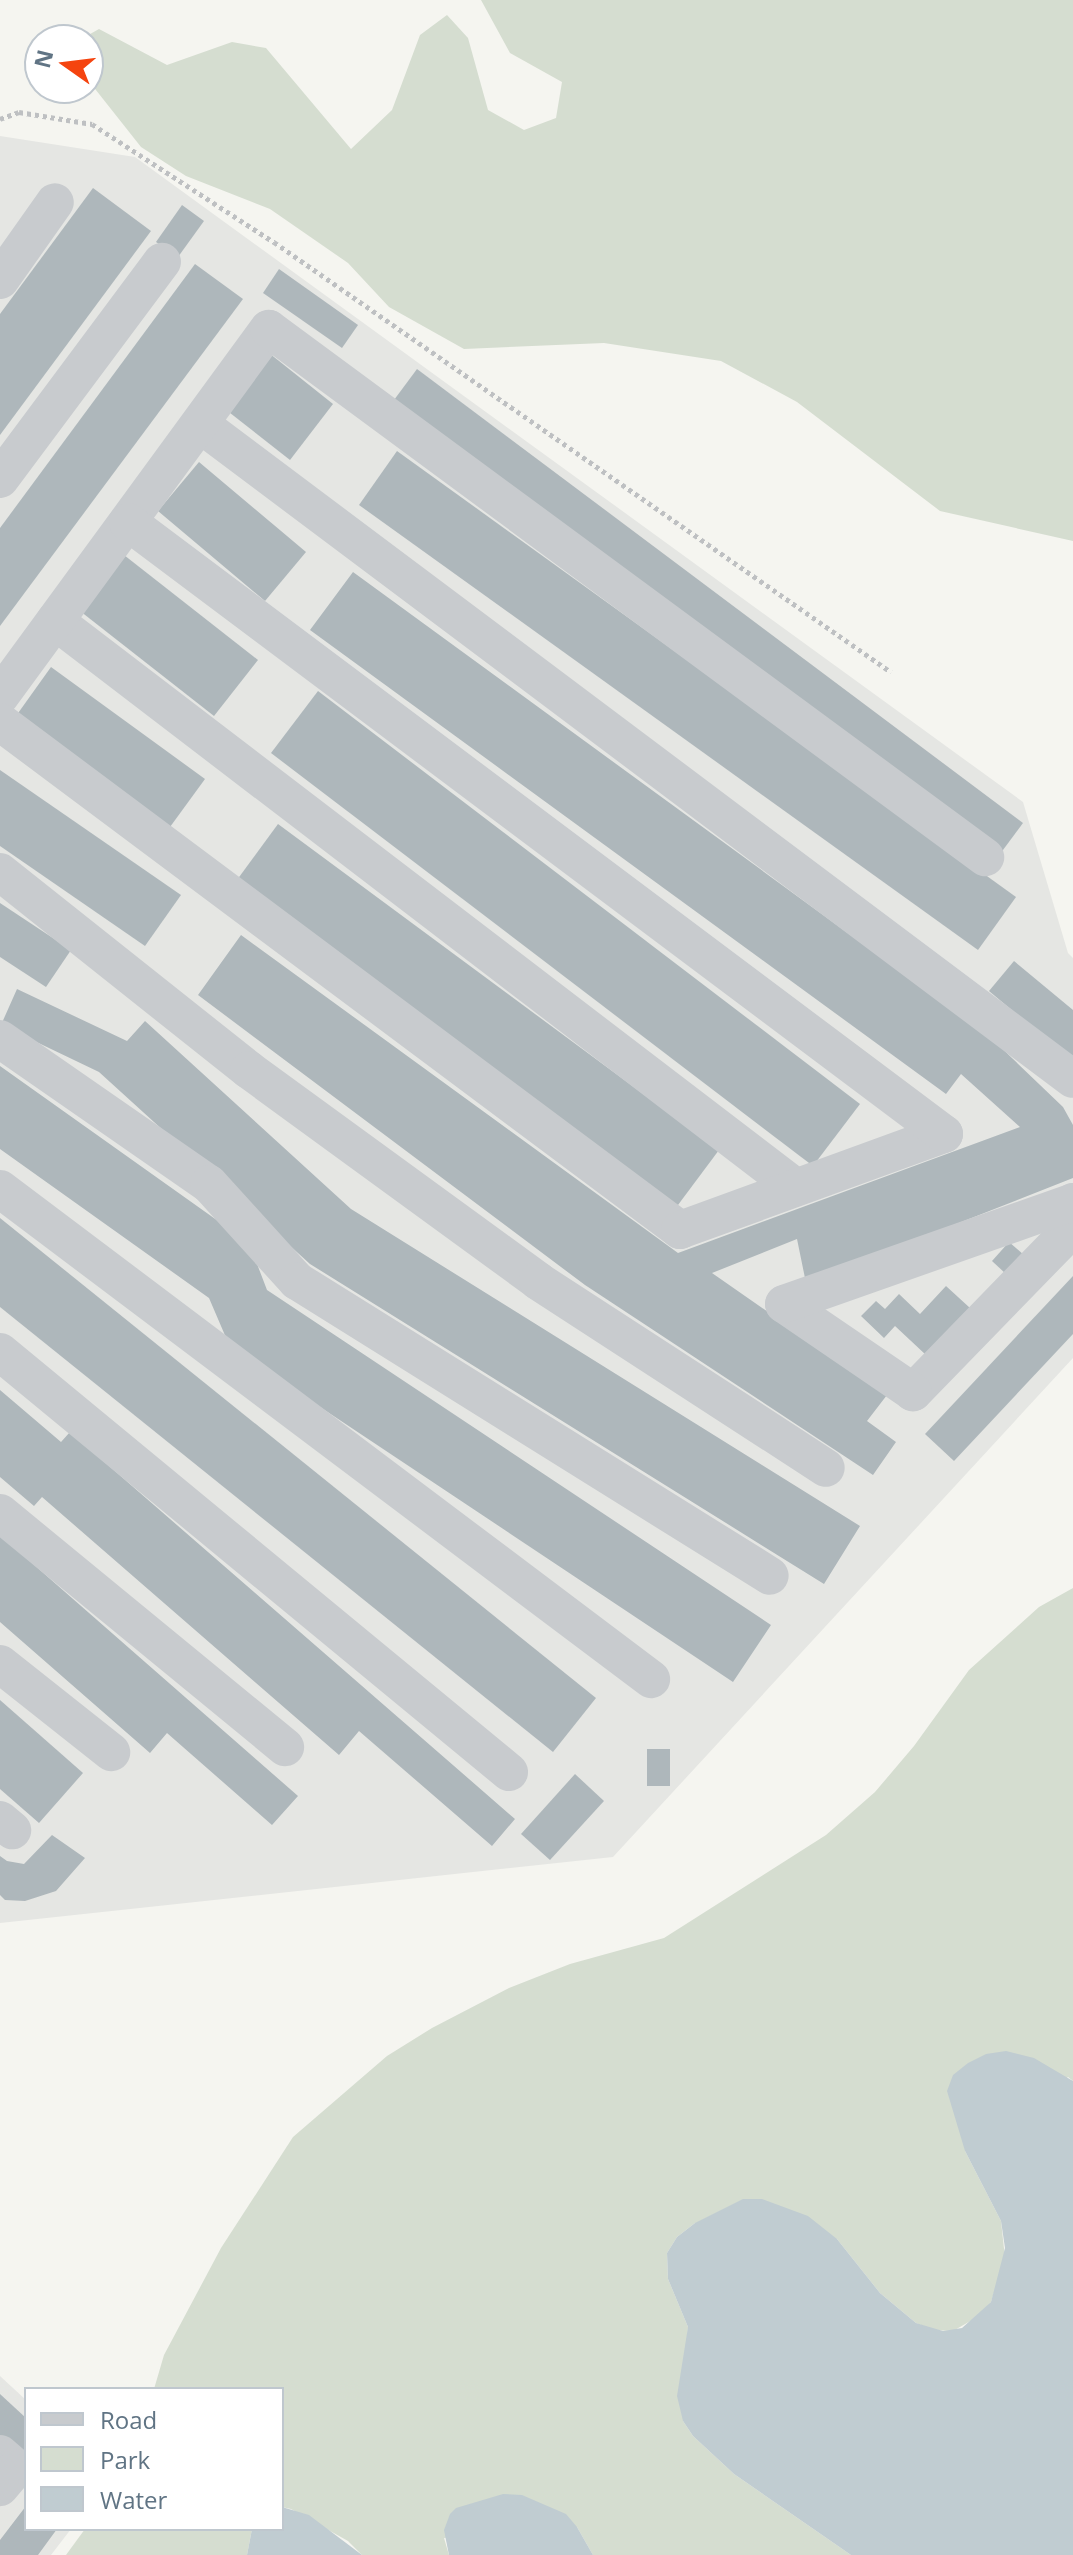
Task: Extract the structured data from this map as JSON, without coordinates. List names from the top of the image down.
{
  "legend": ["Road", "Park", "Water"],
  "north": "left"
}
